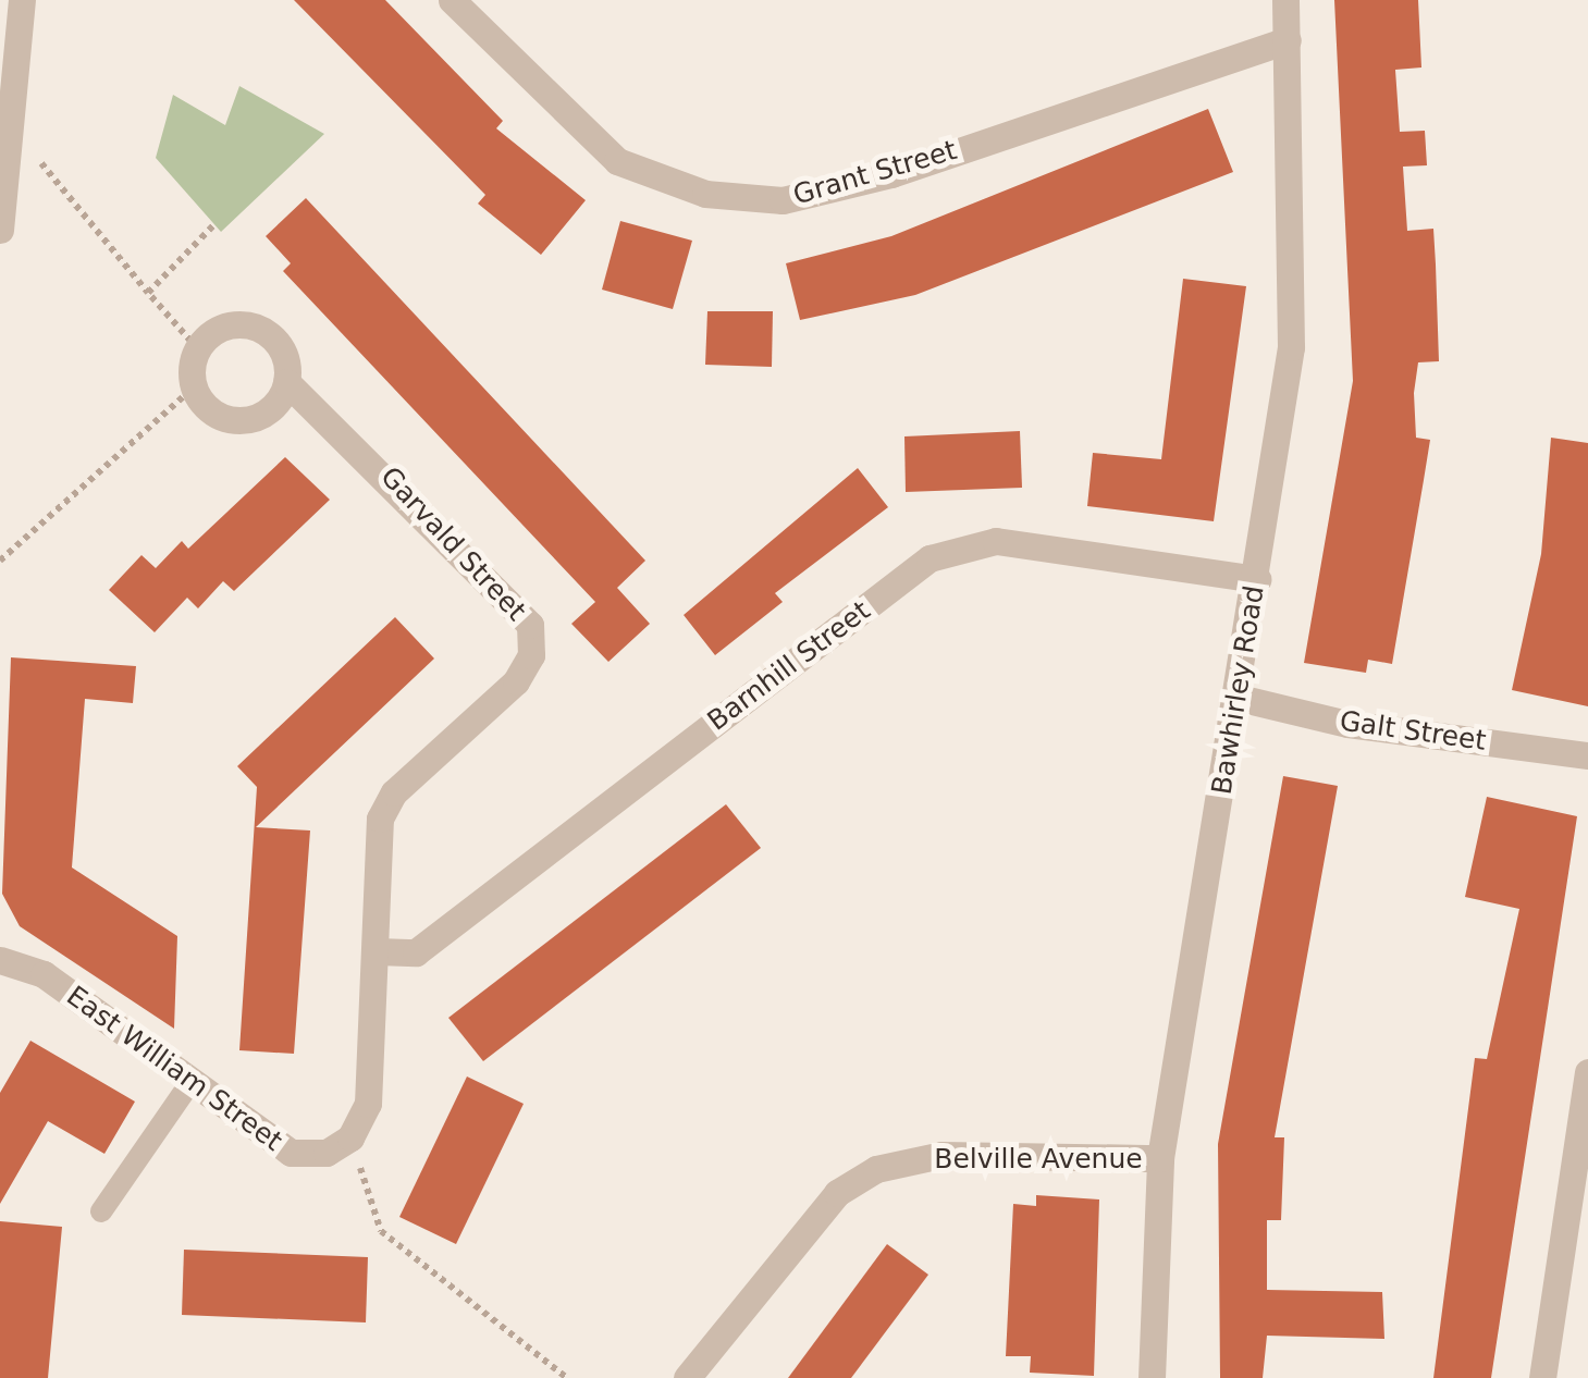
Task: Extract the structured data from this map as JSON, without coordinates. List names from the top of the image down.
{
  "streets": {
    "street": [
      "Grant Street",
      "Garvald Street",
      "Barnhill Street",
      "Bawhirley Road",
      "Galt Street",
      "East William Street",
      "Belville Avenue"
    ]
  },
  "crossings": [
    ["Grant Street", "Bawhirley Road"],
    ["Garvald Street", "Barnhill Street"],
    ["Garvald Street", "East William Street"],
    ["Barnhill Street", "Bawhirley Road"],
    ["Bawhirley Road", "Galt Street"],
    ["Bawhirley Road", "Belville Avenue"]
  ]
}
